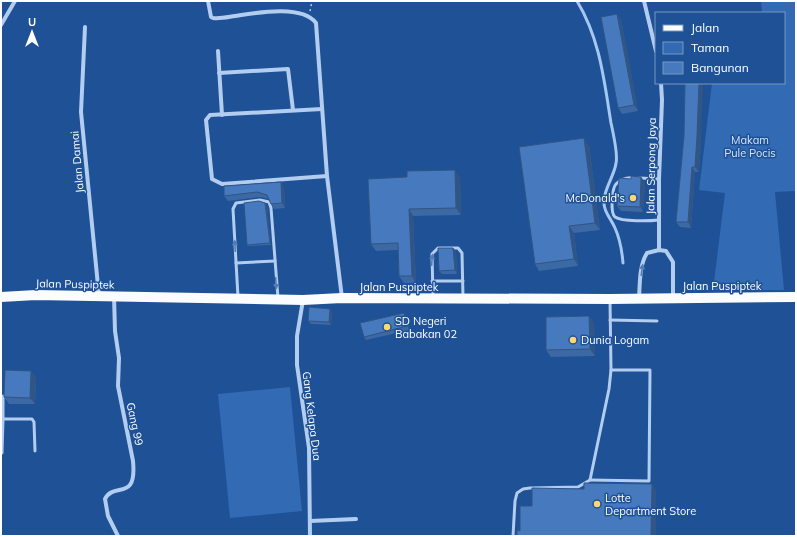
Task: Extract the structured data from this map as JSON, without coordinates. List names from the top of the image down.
{
  "streets": {
    "main road": ["Jalan Puspiptek"],
    "street": [
      "Jalan Damai",
      "Jalan Serpong Jaya",
      "Gang Kelapa Dua",
      "Gang 99"
    ]
  },
  "crossings": [
    ["Jalan Damai", "Jalan Puspiptek"],
    ["Jalan Puspiptek", "Gang Kelapa Dua"],
    ["Jalan Puspiptek", "Gang 99"]
  ],
  "parks": ["Makam Pule Pocis"],
  "places": [
    "McDonald's",
    "SD Negeri Babakan 02",
    "Dunia Logam",
    "Lotte Department Store"
  ],
  "legend": ["Jalan", "Taman", "Bangunan"],
  "north": "top"
}
